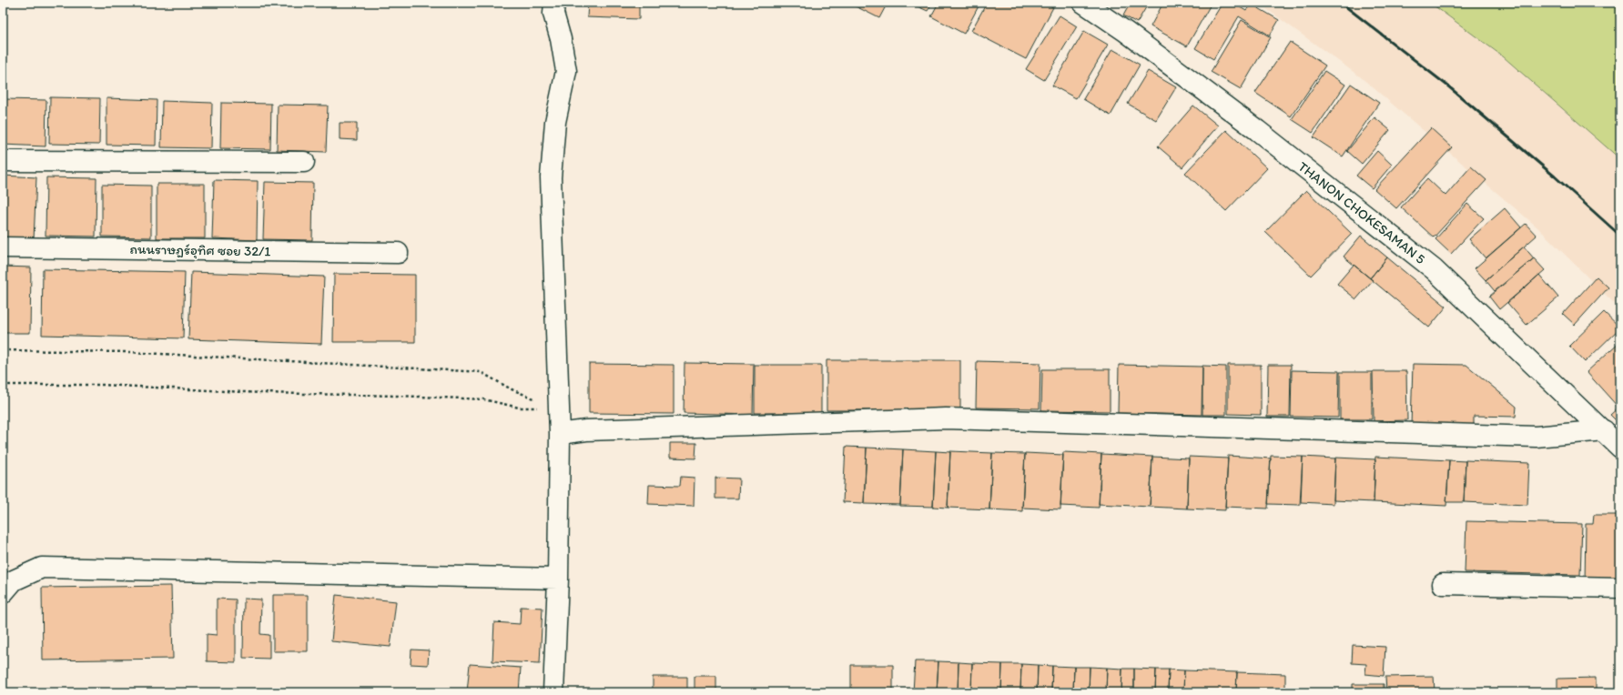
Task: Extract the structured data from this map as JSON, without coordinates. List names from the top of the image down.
{
  "streets": {
    "street": ["THANON CHOKESAMAN 5", "ถนนราษฎร์อุทิศ ซอย 32/1"]
  }
}
